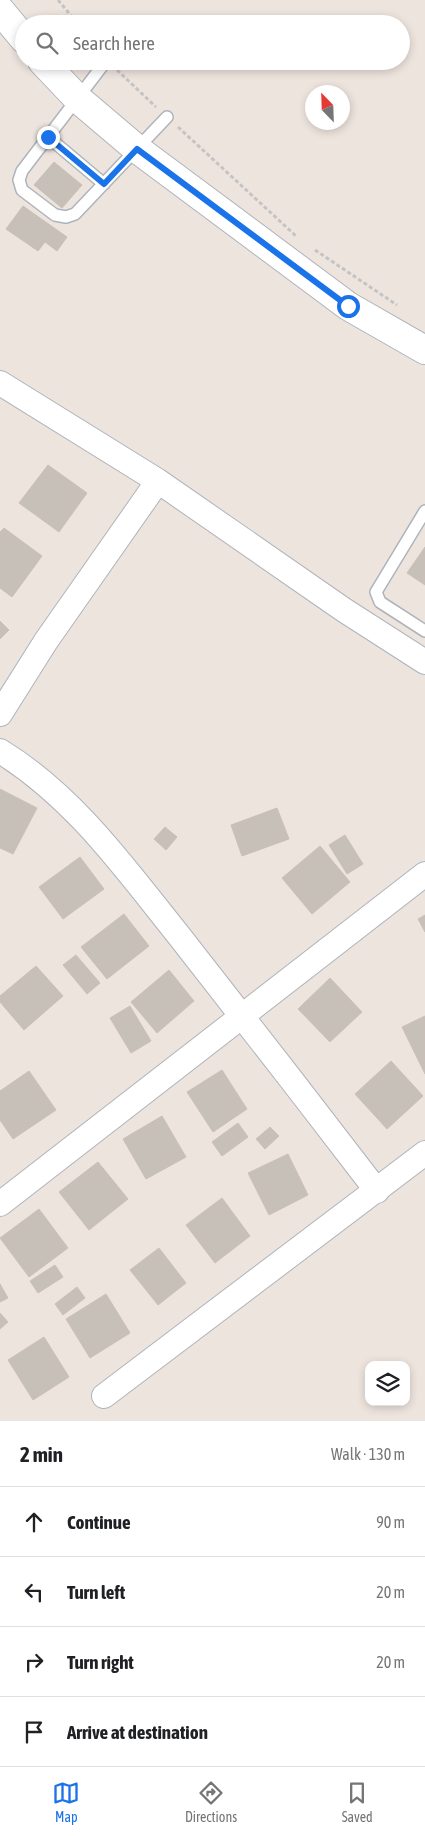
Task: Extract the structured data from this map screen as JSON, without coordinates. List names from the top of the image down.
{
  "north": "top left",
  "page": {
    "search": "Search here",
    "heading": ["2 min", "Walk · 130 m"],
    "list": [
      ["Continue", "90 m"],
      ["Turn left", "20 m"],
      ["Turn right", "20 m"],
      "Arrive at destination"
    ],
    "nav": ["Map", "Directions", "Saved"]
  }
}
